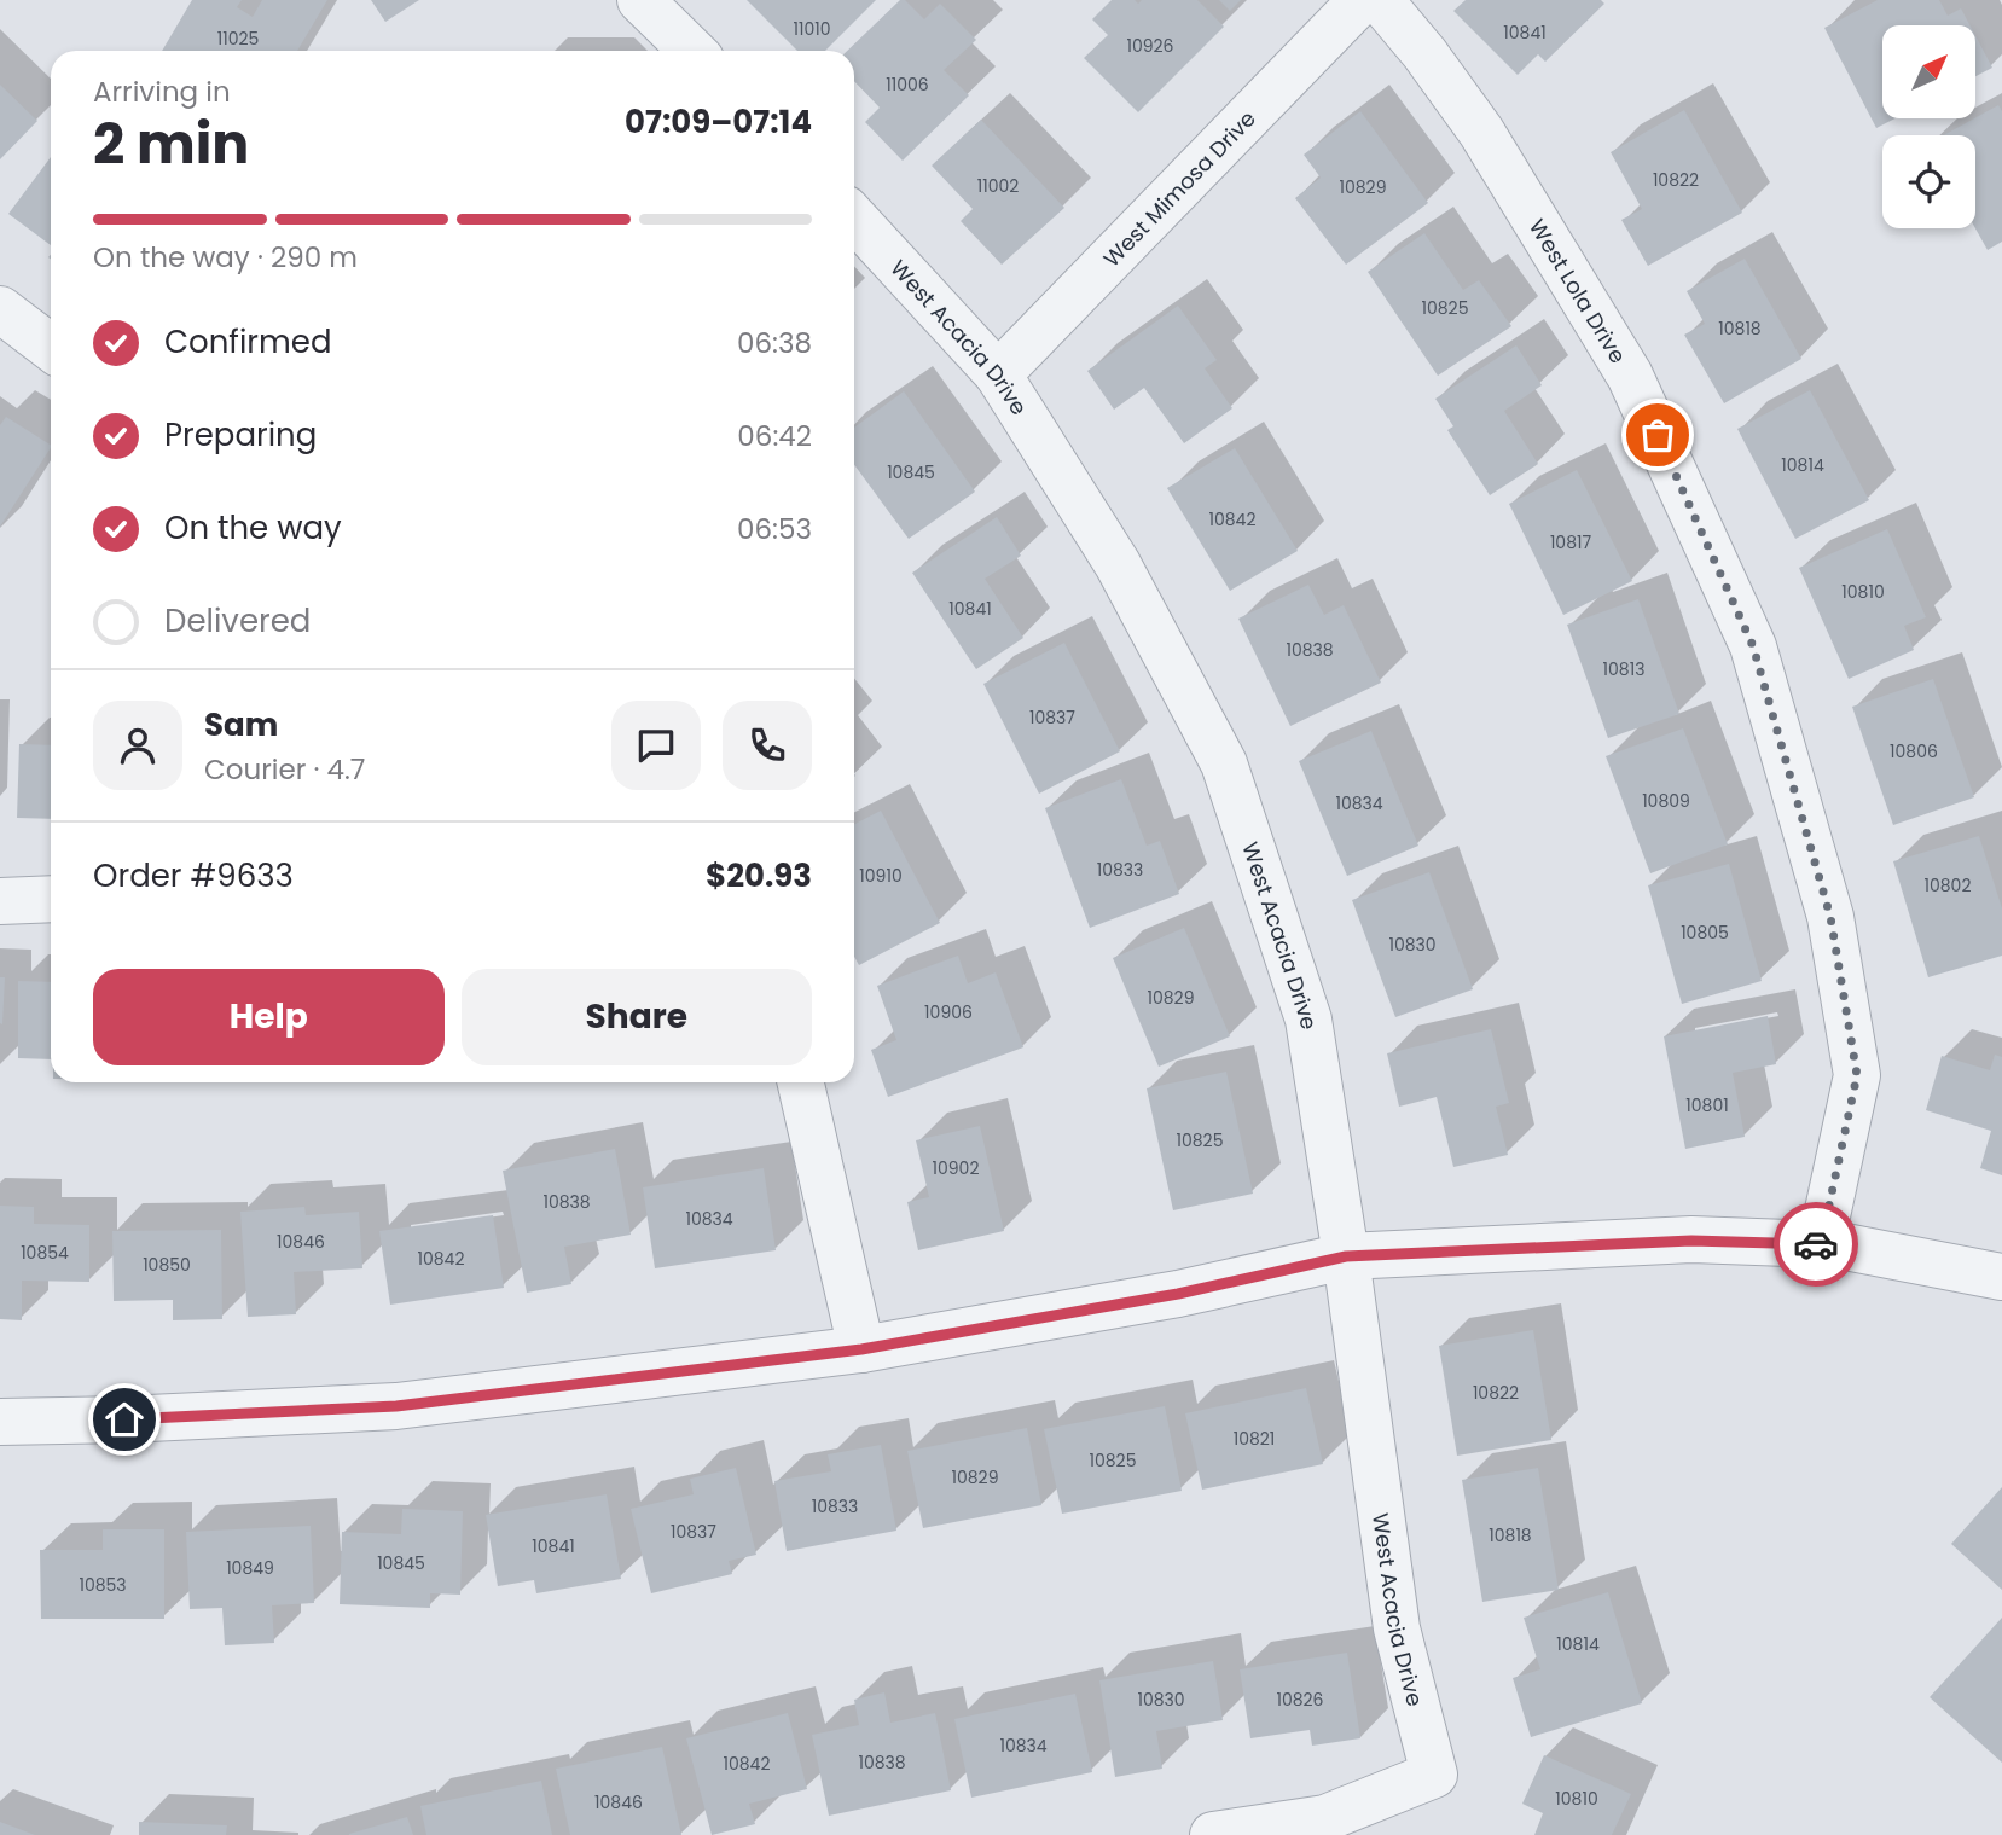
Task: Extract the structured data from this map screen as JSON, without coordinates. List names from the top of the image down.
{
  "streets": {
    "street": ["West Mimosa Drive", "West Lola Drive", "West Acacia Drive"]
  },
  "crossings": [
    ["West Mimosa Drive", "West Acacia Drive"]
  ],
  "house_numbers": [
    "11010",
    "10841",
    "11025",
    "10926",
    "11006",
    "10822",
    "11002",
    "10829",
    "10825",
    "10818",
    "10814",
    "10845",
    "10842",
    "10817",
    "10810",
    "10841",
    "10838",
    "10813",
    "10837",
    "10806",
    "10809",
    "10834",
    "10833",
    "10910",
    "10802",
    "10805",
    "10830",
    "10829",
    "10906",
    "10801",
    "10825",
    "10902",
    "10838",
    "10834",
    "10846",
    "10854",
    "10842",
    "10850",
    "10822",
    "10821",
    "10825",
    "10829",
    "10833",
    "10837",
    "10818",
    "10841",
    "10845",
    "10849",
    "10853",
    "10814",
    "10830",
    "10826",
    "10834",
    "10838",
    "10842",
    "10810",
    "10846"
  ],
  "north": "top right",
  "page": {
    "heading": ["2 min", "Arriving in", "07:09–07:14"],
    "panel": [
      "Sam",
      "Courier · 4.7",
      "Order #9633",
      "$20.93"
    ],
    "bar": "On the way · 290 m",
    "list": [
      ["Confirmed", "06:38"],
      ["Preparing", "06:42"],
      ["On the way", "06:53"],
      "Delivered"
    ],
    "buttons": ["Help", "Share"]
  }
}
